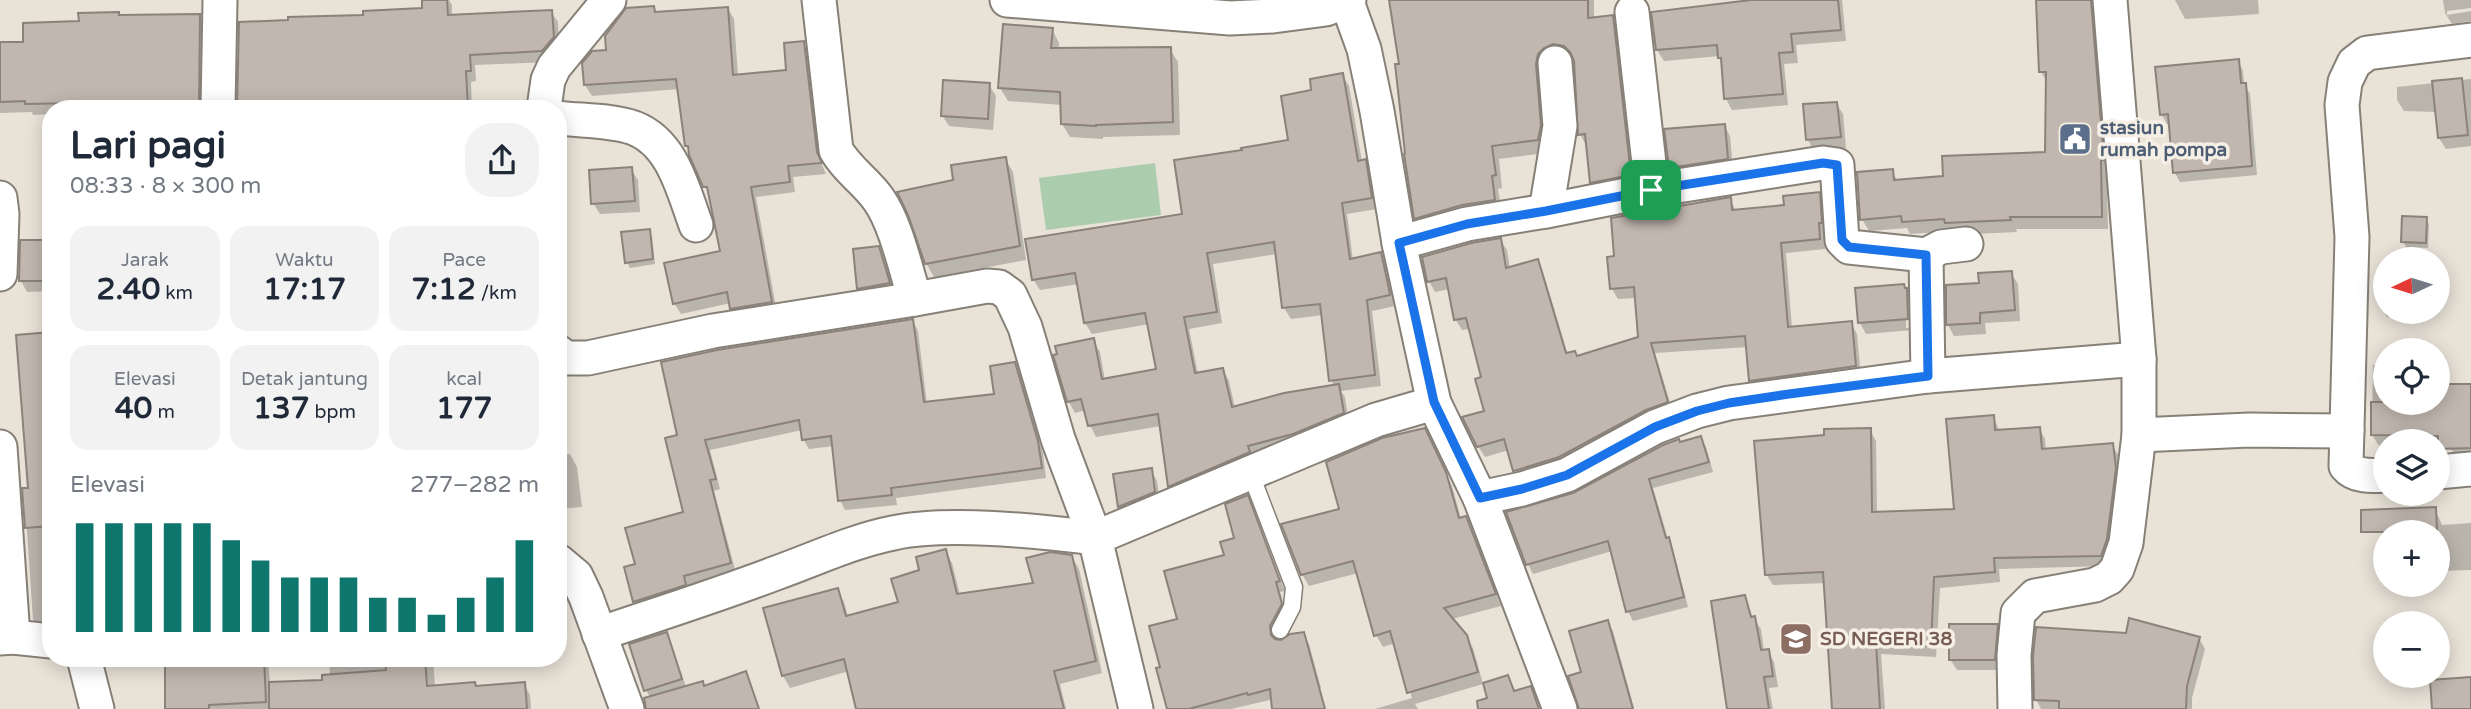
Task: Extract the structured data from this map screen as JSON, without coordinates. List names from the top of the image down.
{
  "places": {
    "public building": ["stasiun rumah pompa"],
    "school or university": ["SD NEGERI 38"]
  },
  "north": "left",
  "page": {
    "heading": ["Lari pagi", "08:33 · 8 × 300 m"],
    "stats": [
      ["Jarak", "2.40 km"],
      ["Waktu", "17:17"],
      ["Pace", "7:12 /km"],
      ["Elevasi", "40 m"],
      ["Detak jantung", "137 bpm"],
      ["kcal", "177"]
    ],
    "map_buttons": ["+", "−"],
    "chart": ["Elevasi", "277–282 m"]
  }
}
